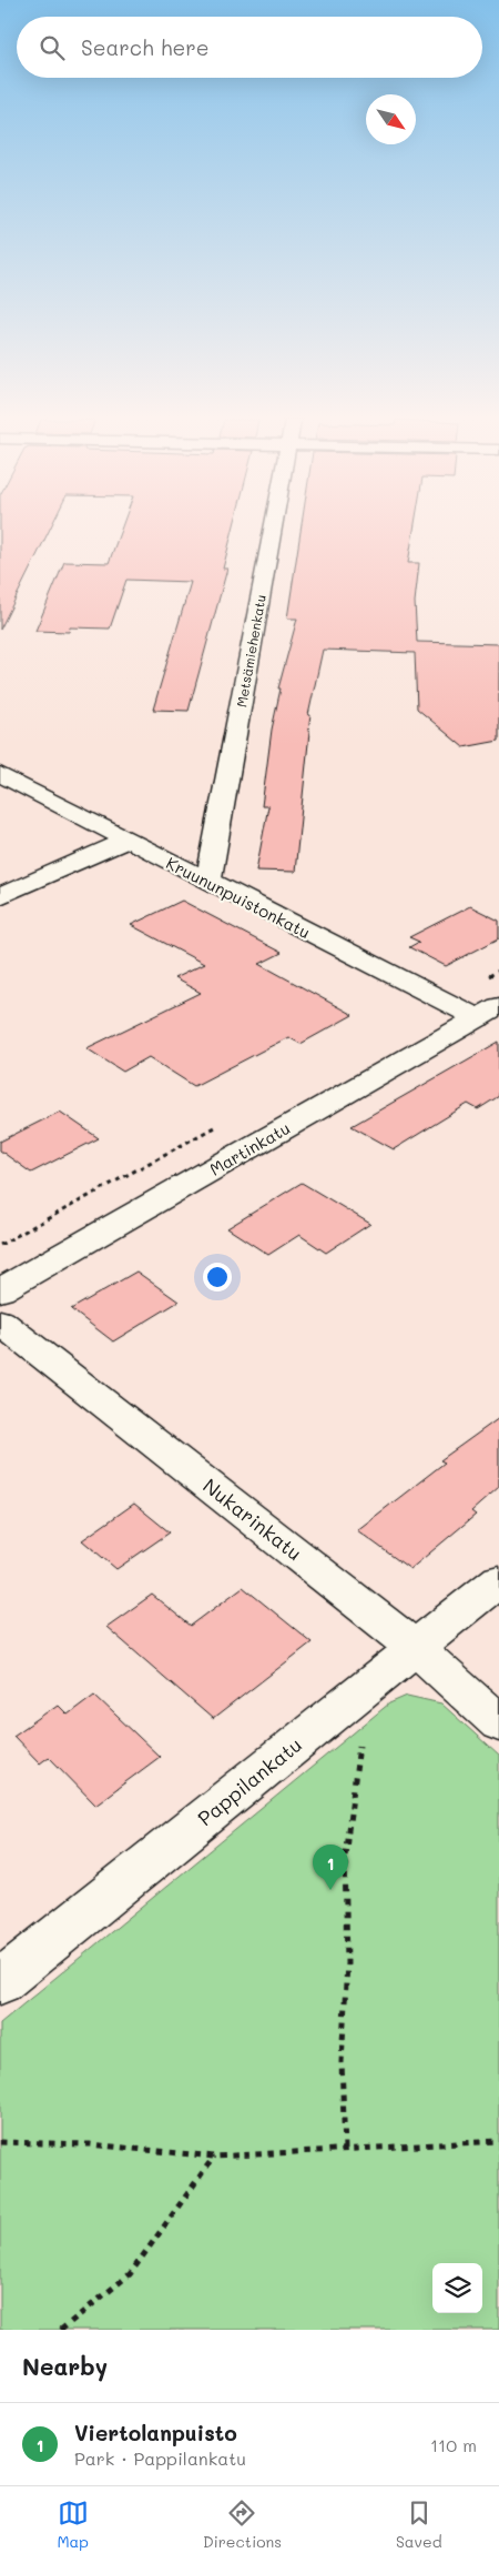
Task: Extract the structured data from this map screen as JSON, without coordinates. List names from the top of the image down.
{
  "streets": {
    "street": [
      "Metsämiehenkatu",
      "Kruununpuistonkatu",
      "Martinkatu",
      "Nukarinkatu",
      "Pappilankatu"
    ]
  },
  "crossings": [
    ["Metsämiehenkatu", "Kruununpuistonkatu"],
    ["Kruununpuistonkatu", "Martinkatu"],
    ["Nukarinkatu", "Pappilankatu"]
  ],
  "north": "bottom right",
  "page": {
    "search": "Search here",
    "pins": "1",
    "heading": "Nearby",
    "list": [
      {
        "mark": "1",
        "name": "Viertolanpuisto",
        "note": "Park · Pappilankatu",
        "value": "110 m"
      }
    ],
    "nav": ["Map", "Directions", "Saved"]
  }
}
